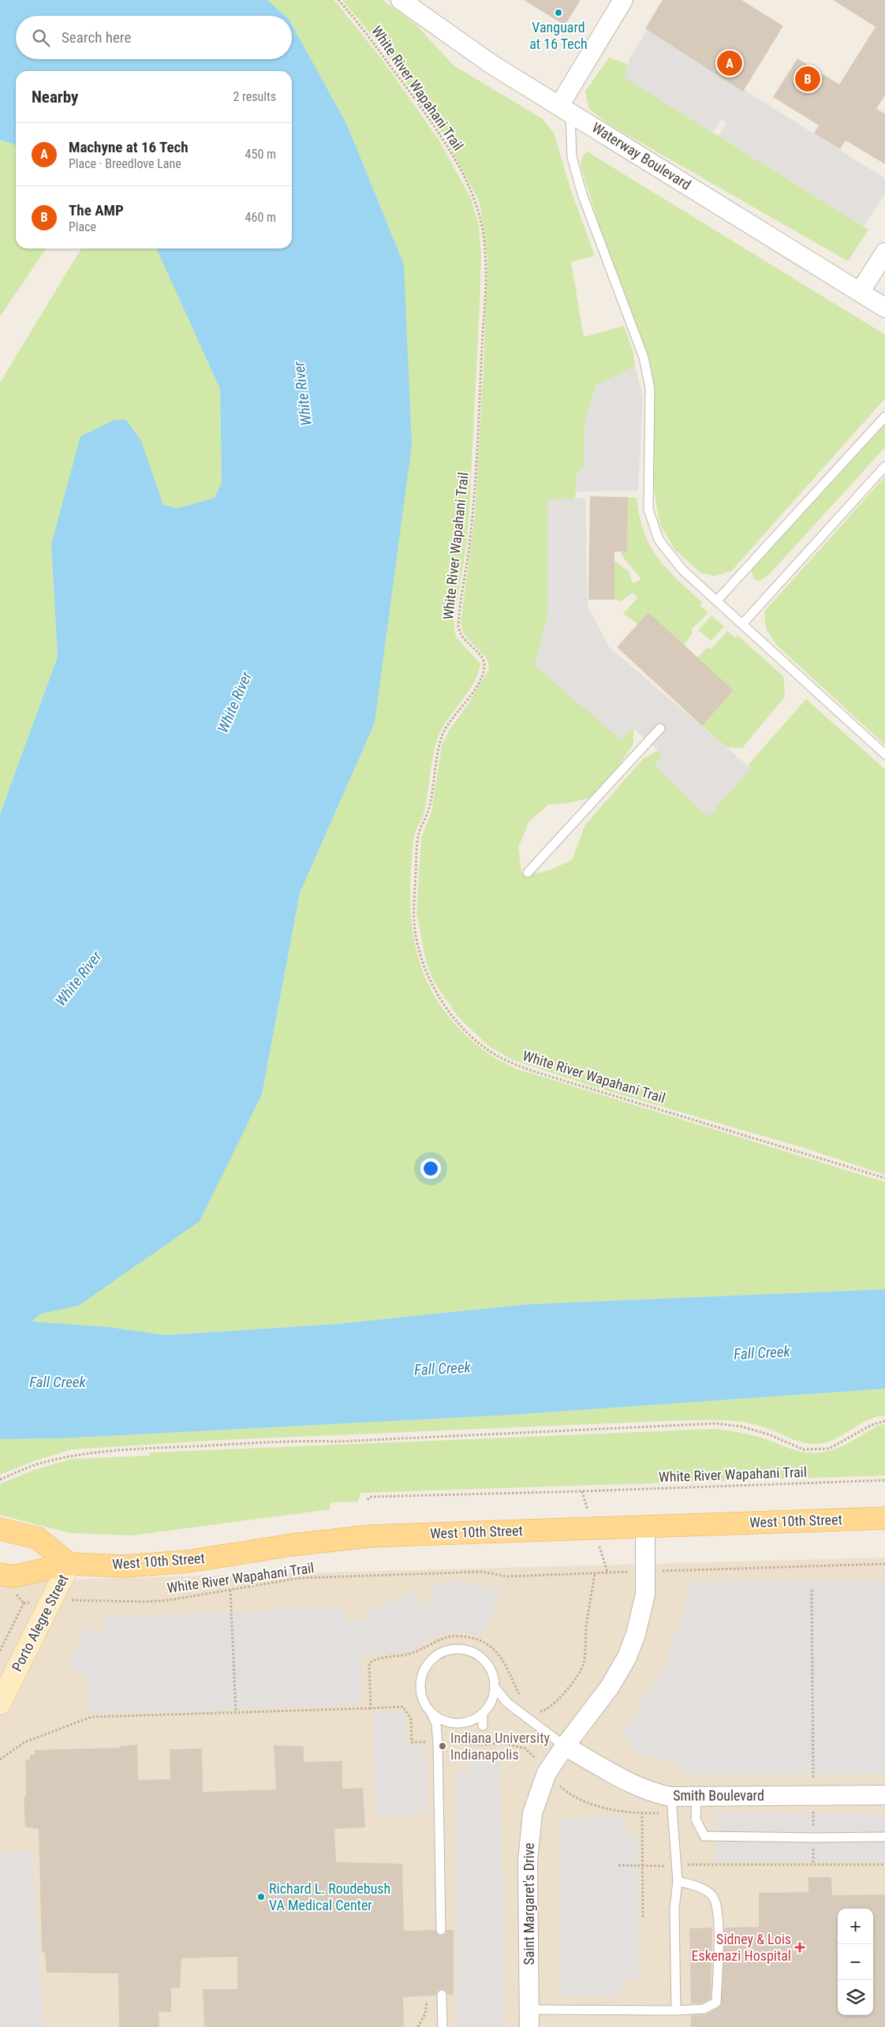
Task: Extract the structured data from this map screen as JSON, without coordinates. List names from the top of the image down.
{
  "streets": {
    "main road": ["West 10th Street"],
    "street": [
      "Waterway Boulevard",
      "Porto Alegre Street",
      "Smith Boulevard",
      "Saint Margaret's Drive"
    ],
    "path": ["White River Wapahani Trail"]
  },
  "crossings": [
    ["White River Wapahani Trail", "Porto Alegre Street"],
    ["West 10th Street", "Porto Alegre Street"],
    ["West 10th Street", "Saint Margaret's Drive"],
    ["Smith Boulevard", "Saint Margaret's Drive"]
  ],
  "water": ["White River", "Fall Creek"],
  "places": {
    "other": ["Vanguard at 16 Tech", "Indiana University Indianapolis", "Richard L. Roudebush VA Medical Center"],
    "health": ["Sidney & Lois Eskenazi Hospital"]
  },
  "page": {
    "search": "Search here",
    "pins": ["A", "B"],
    "heading": ["Nearby", "2 results"],
    "list": [
      {
        "mark": "A",
        "name": "Machyne at 16 Tech",
        "note": "Place · Breedlove Lane",
        "value": "450 m"
      },
      {
        "mark": "B",
        "name": "The AMP",
        "note": "Place",
        "value": "460 m"
      }
    ],
    "map_buttons": ["+", "−"]
  }
}
